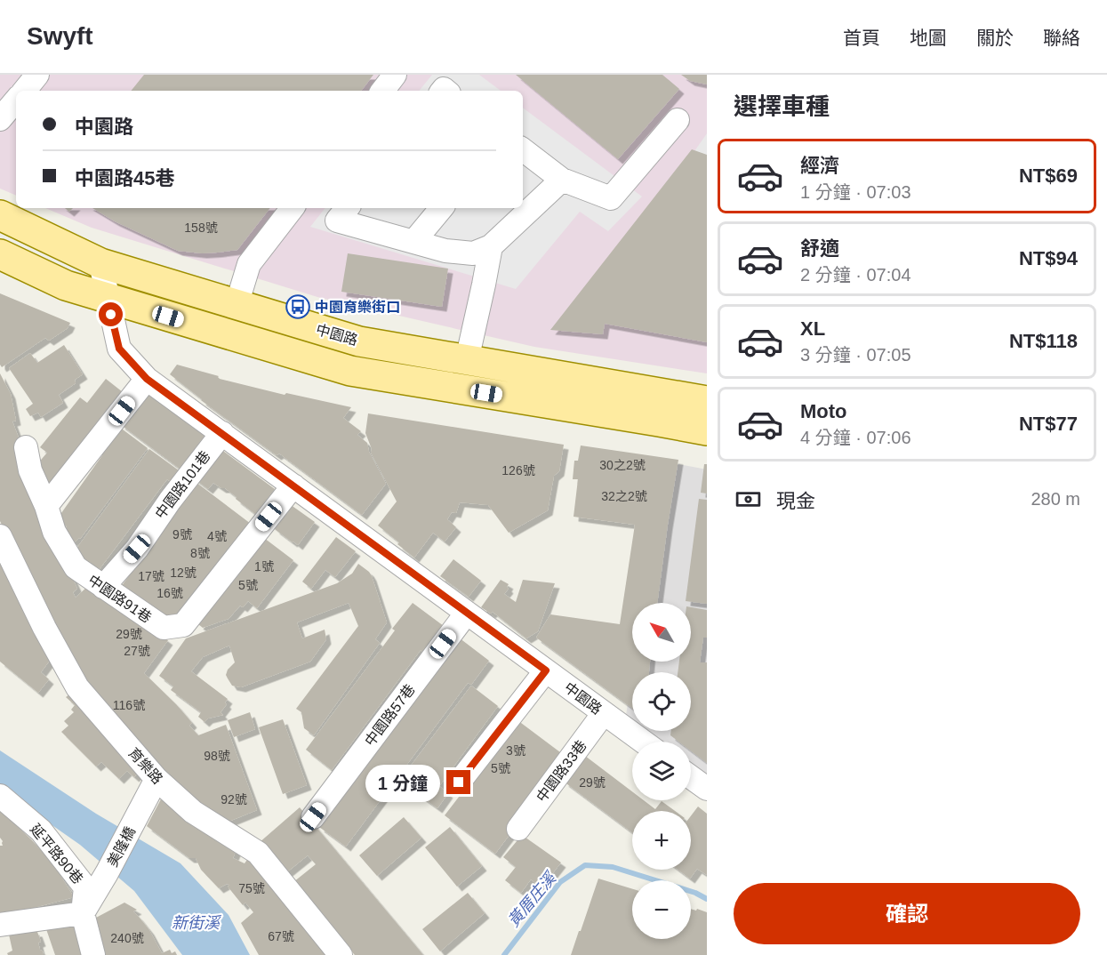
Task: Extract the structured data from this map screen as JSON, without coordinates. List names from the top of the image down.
{
  "streets": {
    "main road": ["中園路"],
    "street": [
      "中園路101巷",
      "中園路91巷",
      "中園路57巷",
      "育樂路",
      "中園路33巷",
      "美隆橋",
      "延平路90巷"
    ]
  },
  "crossings": [
    ["中園路", "中園路101巷"],
    ["中園路", "中園路91巷"],
    ["中園路", "中園路57巷"],
    ["中園路", "中園路33巷"],
    ["中園路101巷", "中園路91巷"],
    ["育樂路", "美隆橋"],
    ["美隆橋", "延平路90巷"]
  ],
  "water": ["黃厝庄溪", "新街溪"],
  "places": {
    "bus stop": ["中園育樂街口"]
  },
  "house_numbers": [
    "158號",
    "30之2號",
    "126號",
    "32之2號",
    "9號",
    "4號",
    "8號",
    "1號",
    "12號",
    "17號",
    "5號",
    "16號",
    "29號",
    "27號",
    "116號",
    "3號",
    "98號",
    "5號",
    "29號",
    "92號",
    "75號",
    "67號",
    "240號"
  ],
  "north": "top left",
  "page": {
    "header": "Swyft",
    "nav": [
      "首頁",
      "地圖",
      "關於",
      "聯絡"
    ],
    "heading": "選擇車種",
    "banner": ["中園路", "中園路45巷"],
    "list": [
      {
        "name": "經濟",
        "note": "1 分鐘 · 07:03",
        "value": "NT$69"
      },
      {
        "name": "舒適",
        "note": "2 分鐘 · 07:04",
        "value": "NT$94"
      },
      {
        "name": "XL",
        "note": "3 分鐘 · 07:05",
        "value": "NT$118"
      },
      {
        "name": "Moto",
        "note": "4 分鐘 · 07:06",
        "value": "NT$77"
      }
    ],
    "pay": ["現金", "280 m"],
    "map_buttons": ["+", "−"],
    "bubble": "1 分鐘",
    "buttons": "確認"
  }
}
